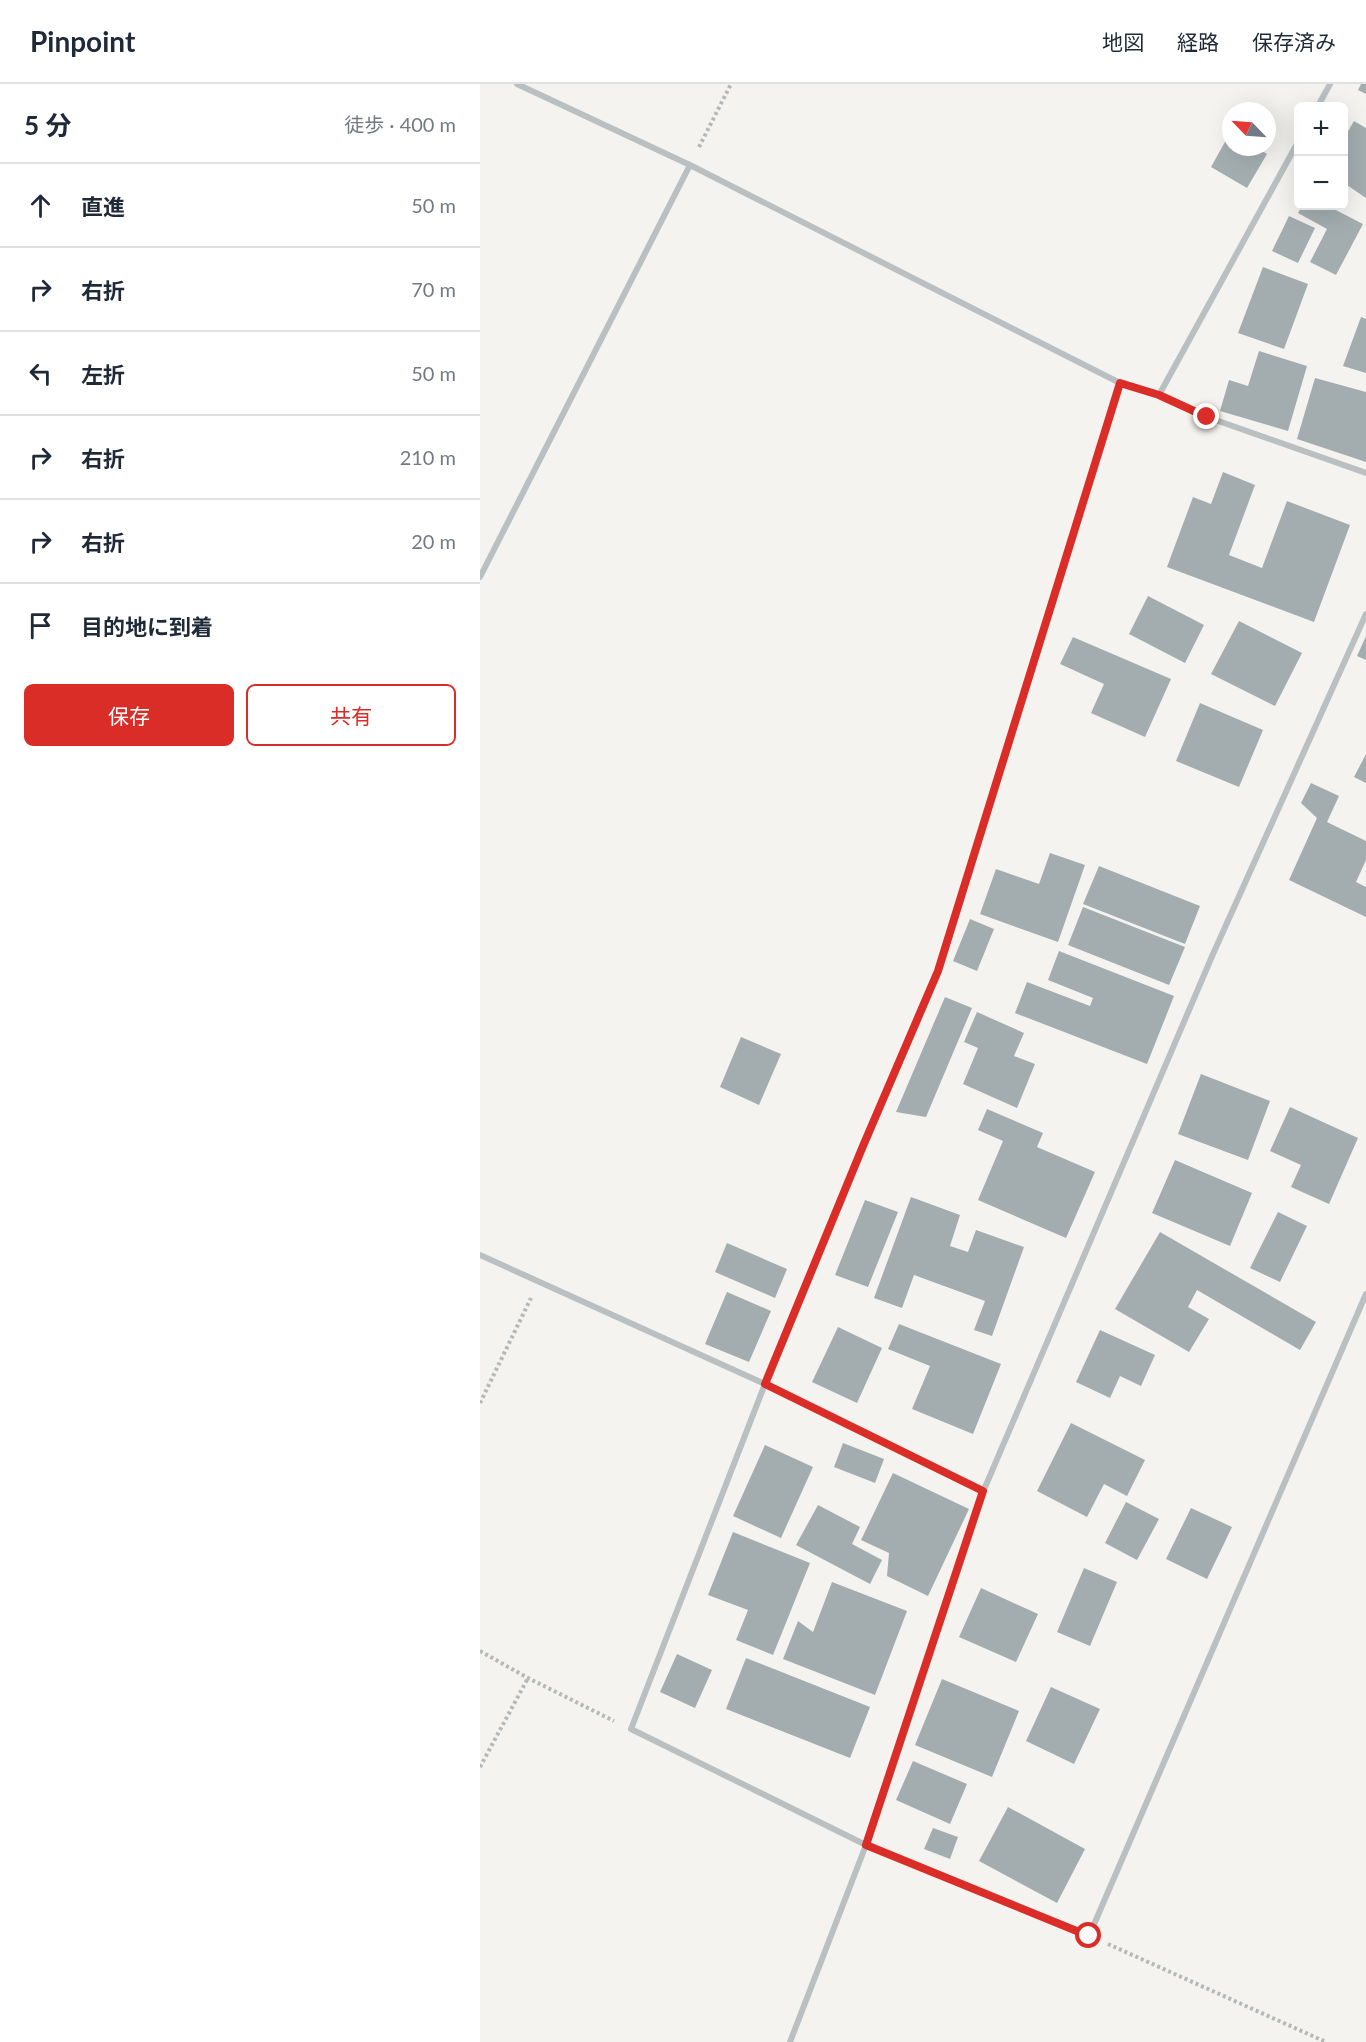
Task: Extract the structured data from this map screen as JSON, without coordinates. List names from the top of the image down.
{
  "north": "top left",
  "page": {
    "header": "Pinpoint",
    "nav": ["地図", "経路", "保存済み"],
    "heading": ["5 分", "徒歩 · 400 m"],
    "map_buttons": ["+", "−"],
    "list": [
      ["直進", "50 m"],
      ["右折", "70 m"],
      ["左折", "50 m"],
      ["右折", "210 m"],
      ["右折", "20 m"],
      "目的地に到着"
    ],
    "buttons": ["保存", "共有"]
  }
}
